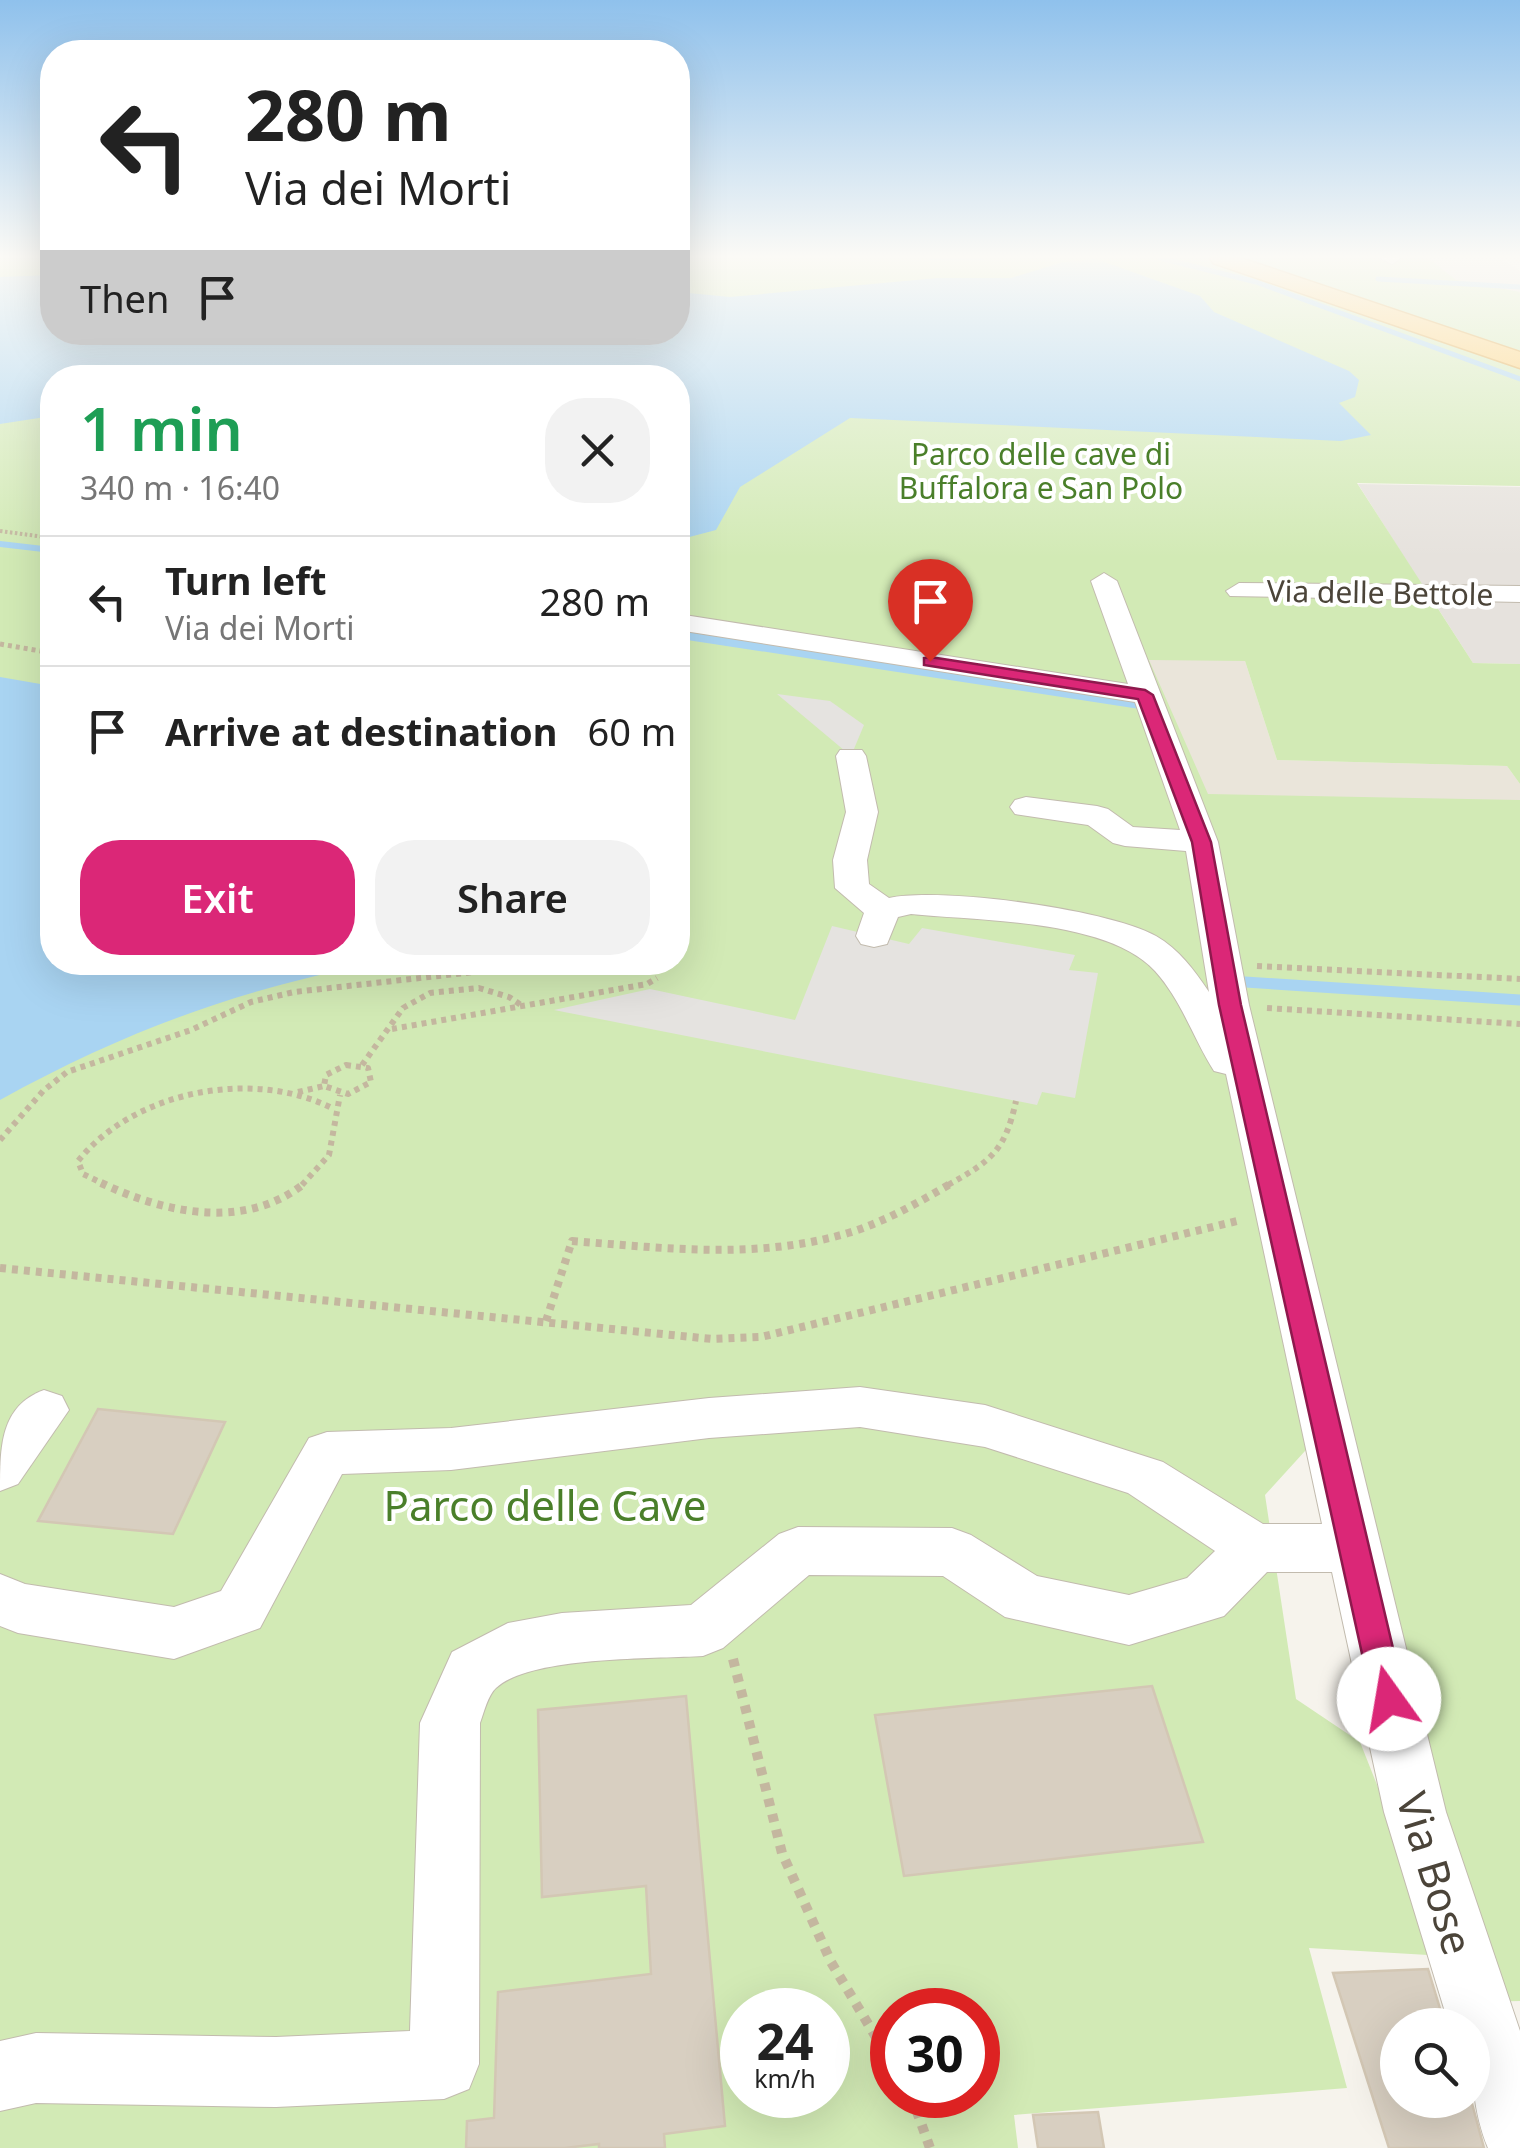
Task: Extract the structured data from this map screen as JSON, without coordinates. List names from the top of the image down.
{
  "streets": {
    "street": ["Via delle Bettole", "Via Bose"]
  },
  "parks": ["Parco delle cave di Buffalora e San Polo", "Parco delle Cave"],
  "page": {
    "turn": ["280 m", "Via dei Morti"],
    "then": "Then",
    "heading": ["1 min", "340 m · 16:40"],
    "list": [
      {
        "name": "Turn left",
        "note": "Via dei Morti",
        "value": "280 m"
      },
      {
        "name": "Arrive at destination",
        "value": "60 m"
      }
    ],
    "buttons": ["Exit", "Share"],
    "speed": "24 km/h",
    "limit": "30"
  }
}
